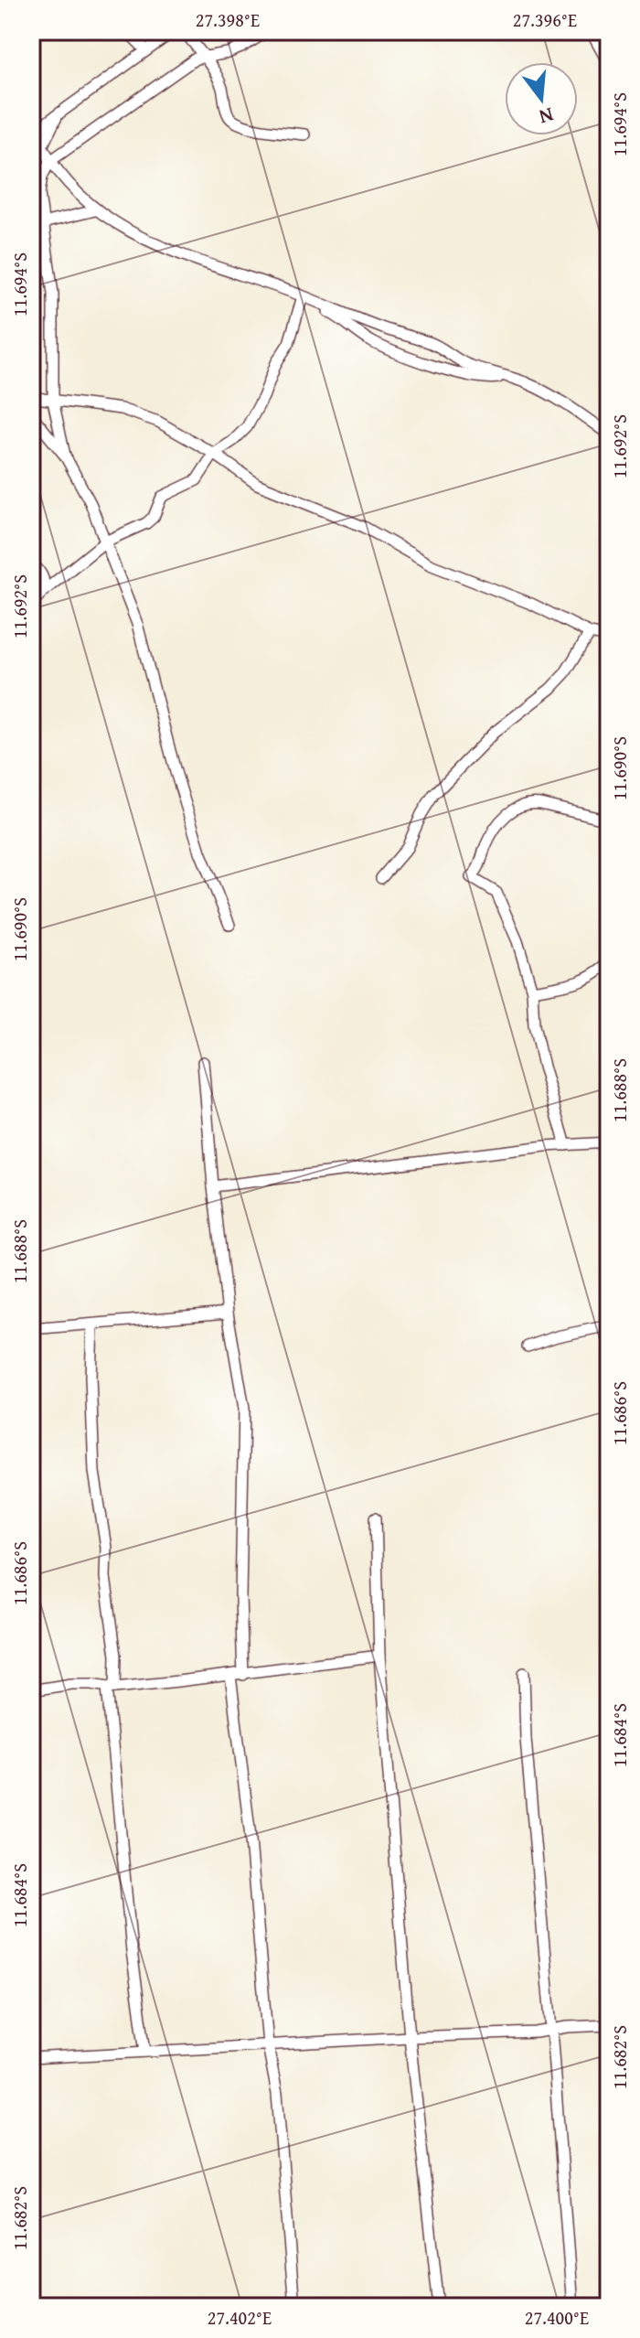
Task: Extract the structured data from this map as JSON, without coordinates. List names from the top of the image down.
{
  "north": "bottom",
  "coordinates": [
    "27.398°E",
    "27.396°E",
    "11.694°S",
    "11.692°S",
    "11.690°S",
    "11.688°S",
    "11.686°S",
    "11.684°S",
    "11.682°S",
    "27.402°E",
    "27.400°E"
  ]
}
